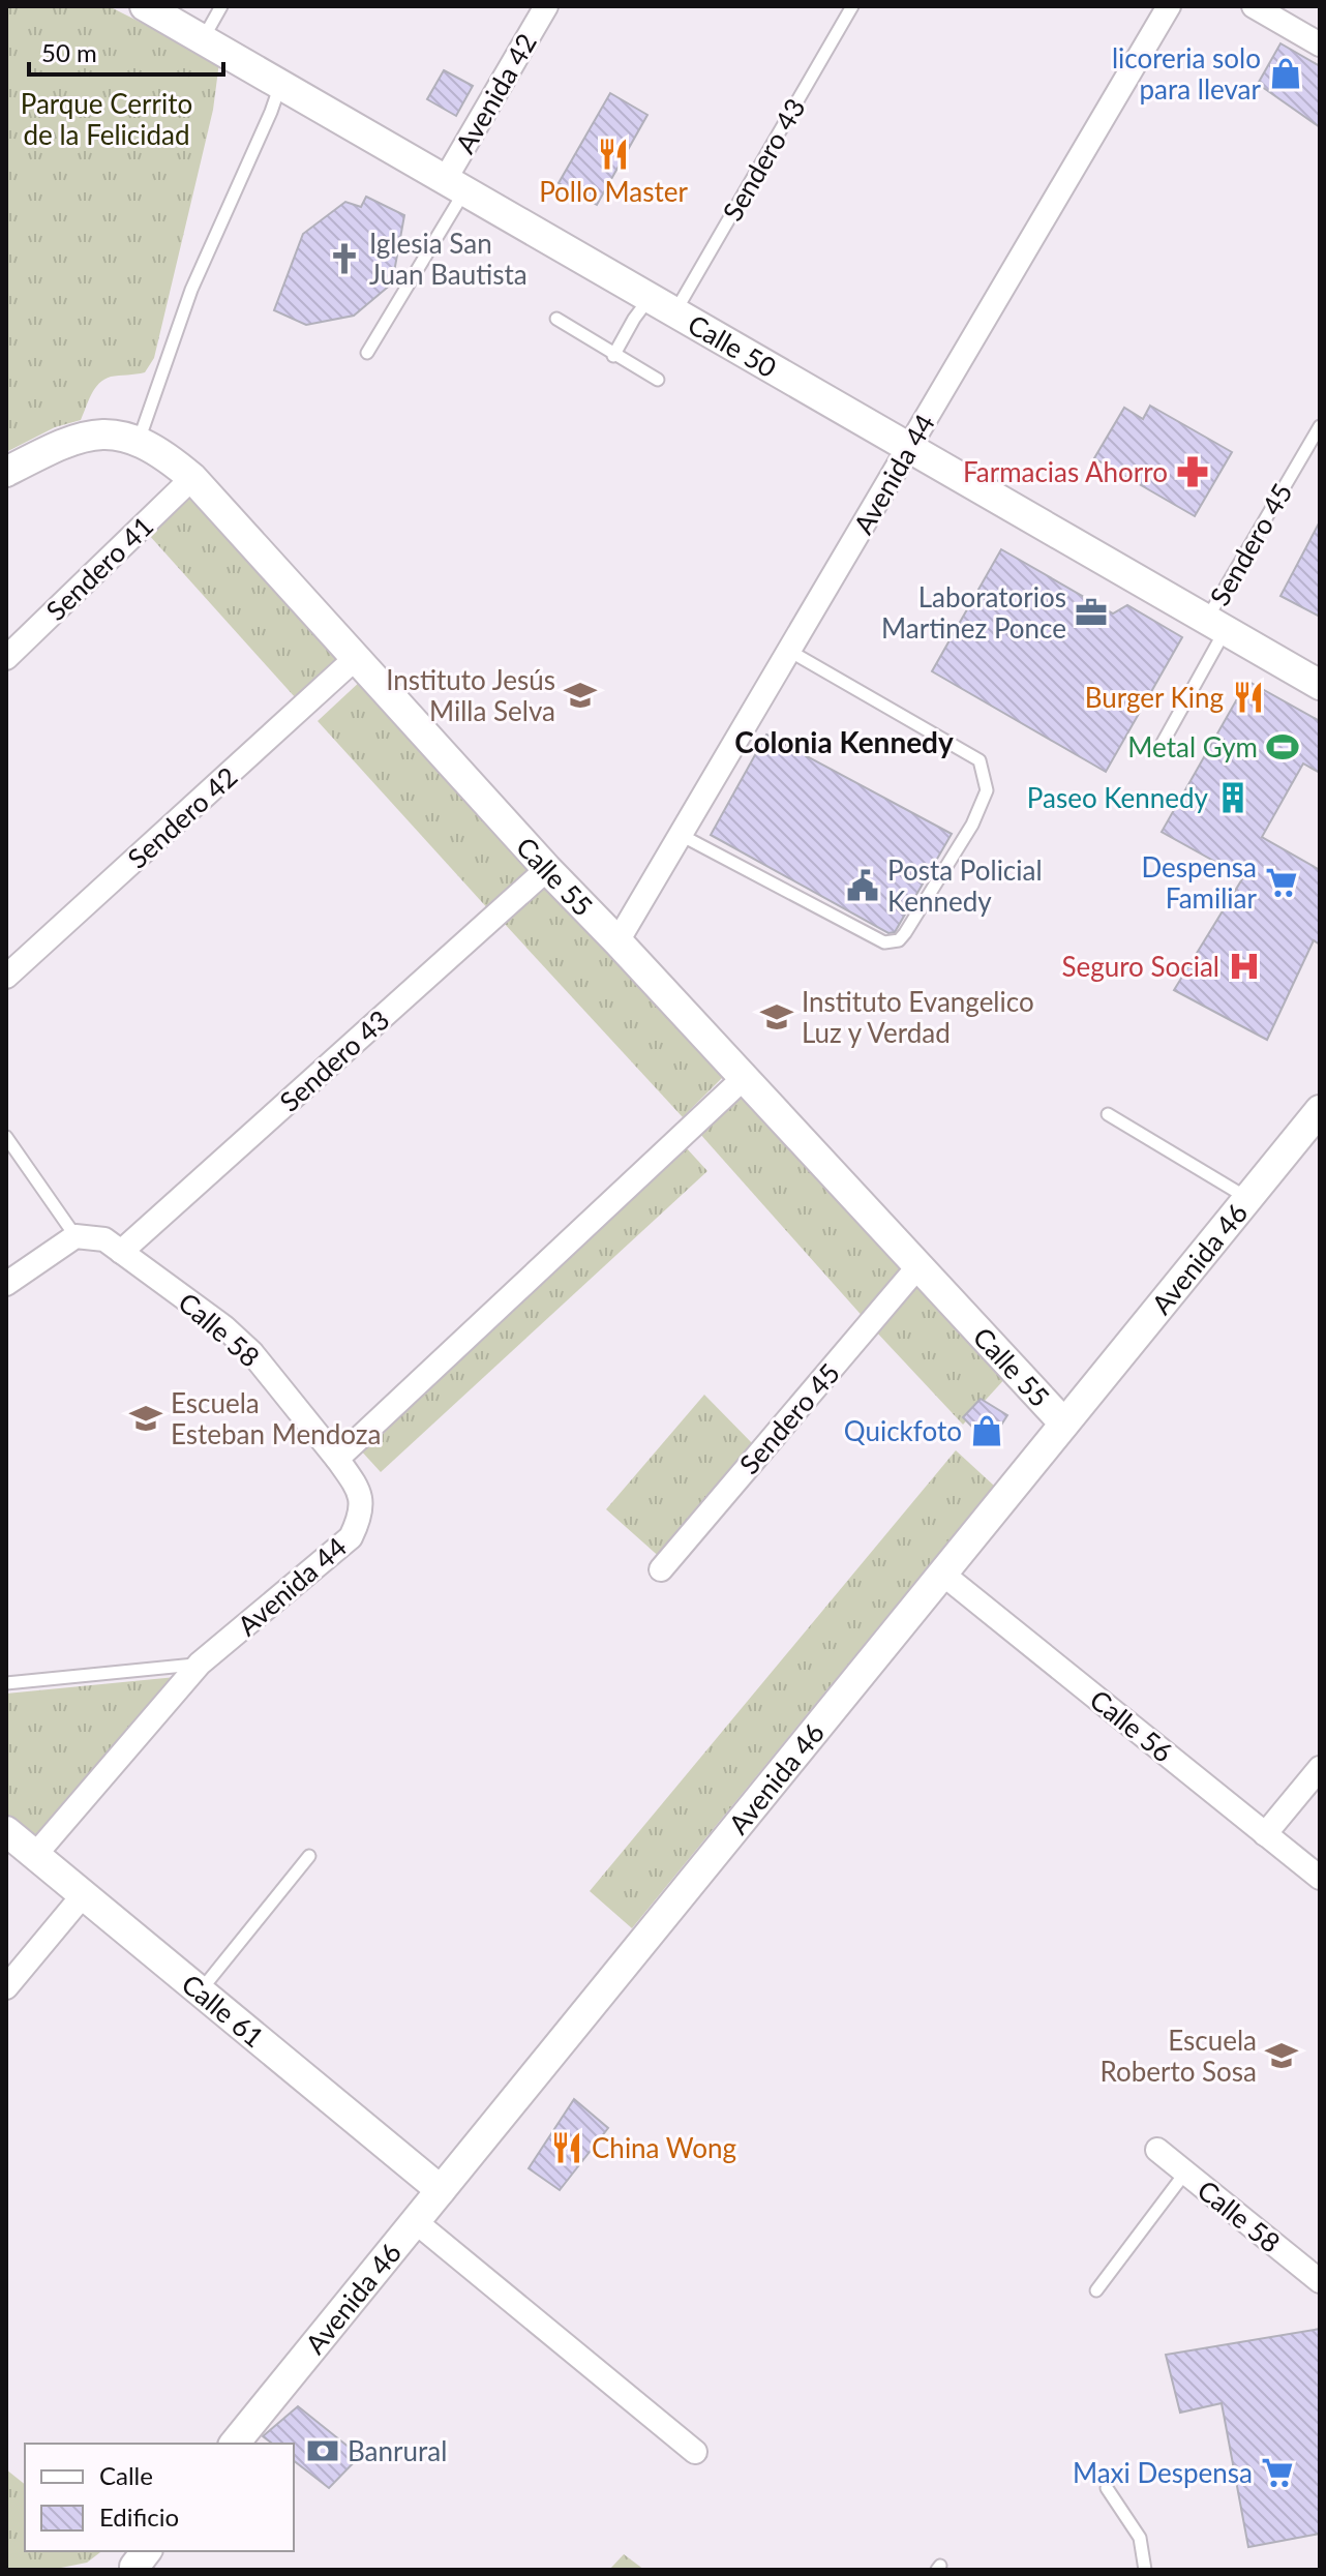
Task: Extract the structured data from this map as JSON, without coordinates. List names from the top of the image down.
{
  "streets": {
    "street": [
      "Avenida 42",
      "Sendero 43",
      "Calle 50",
      "Avenida 44",
      "Sendero 45",
      "Sendero 41",
      "Sendero 42",
      "Calle 55",
      "Avenida 46",
      "Calle 58",
      "Calle 56",
      "Calle 61"
    ]
  },
  "crossings": [
    ["Avenida 42", "Calle 50"],
    ["Sendero 43", "Calle 50"],
    ["Sendero 43", "Calle 55"],
    ["Sendero 43", "Calle 58"],
    ["Calle 50", "Avenida 44"],
    ["Calle 50", "Sendero 45"],
    ["Avenida 44", "Calle 55"],
    ["Avenida 44", "Calle 58"],
    ["Avenida 44", "Calle 61"],
    ["Sendero 45", "Calle 55"],
    ["Sendero 41", "Calle 55"],
    ["Sendero 42", "Calle 55"],
    ["Calle 55", "Avenida 46"],
    ["Avenida 46", "Calle 56"],
    ["Avenida 46", "Calle 61"]
  ],
  "districts": ["Colonia Kennedy"],
  "parks": ["Parque Cerrito de la Felicidad"],
  "places": {
    "shop": ["licoreria solo para llevar", "Quickfoto"],
    "restaurant": ["Pollo Master", "Burger King", "China Wong"],
    "church": ["Iglesia San Juan Bautista"],
    "pharmacy": ["Farmacias Ahorro"],
    "office": ["Laboratorios Martinez Ponce"],
    "school or university": [
      "Instituto Jesús Milla Selva",
      "Instituto Evangelico Luz y Verdad",
      "Escuela Esteban Mendoza",
      "Escuela Roberto Sosa"
    ],
    "sports": ["Metal Gym"],
    "building": ["Paseo Kennedy"],
    "supermarket": ["Despensa Familiar", "Maxi Despensa"],
    "public building": ["Posta Policial Kennedy"],
    "hospital": ["Seguro Social"],
    "bank": ["Banrural"]
  },
  "legend": ["Calle", "Edificio"],
  "scale_bar": "50 m"
}
